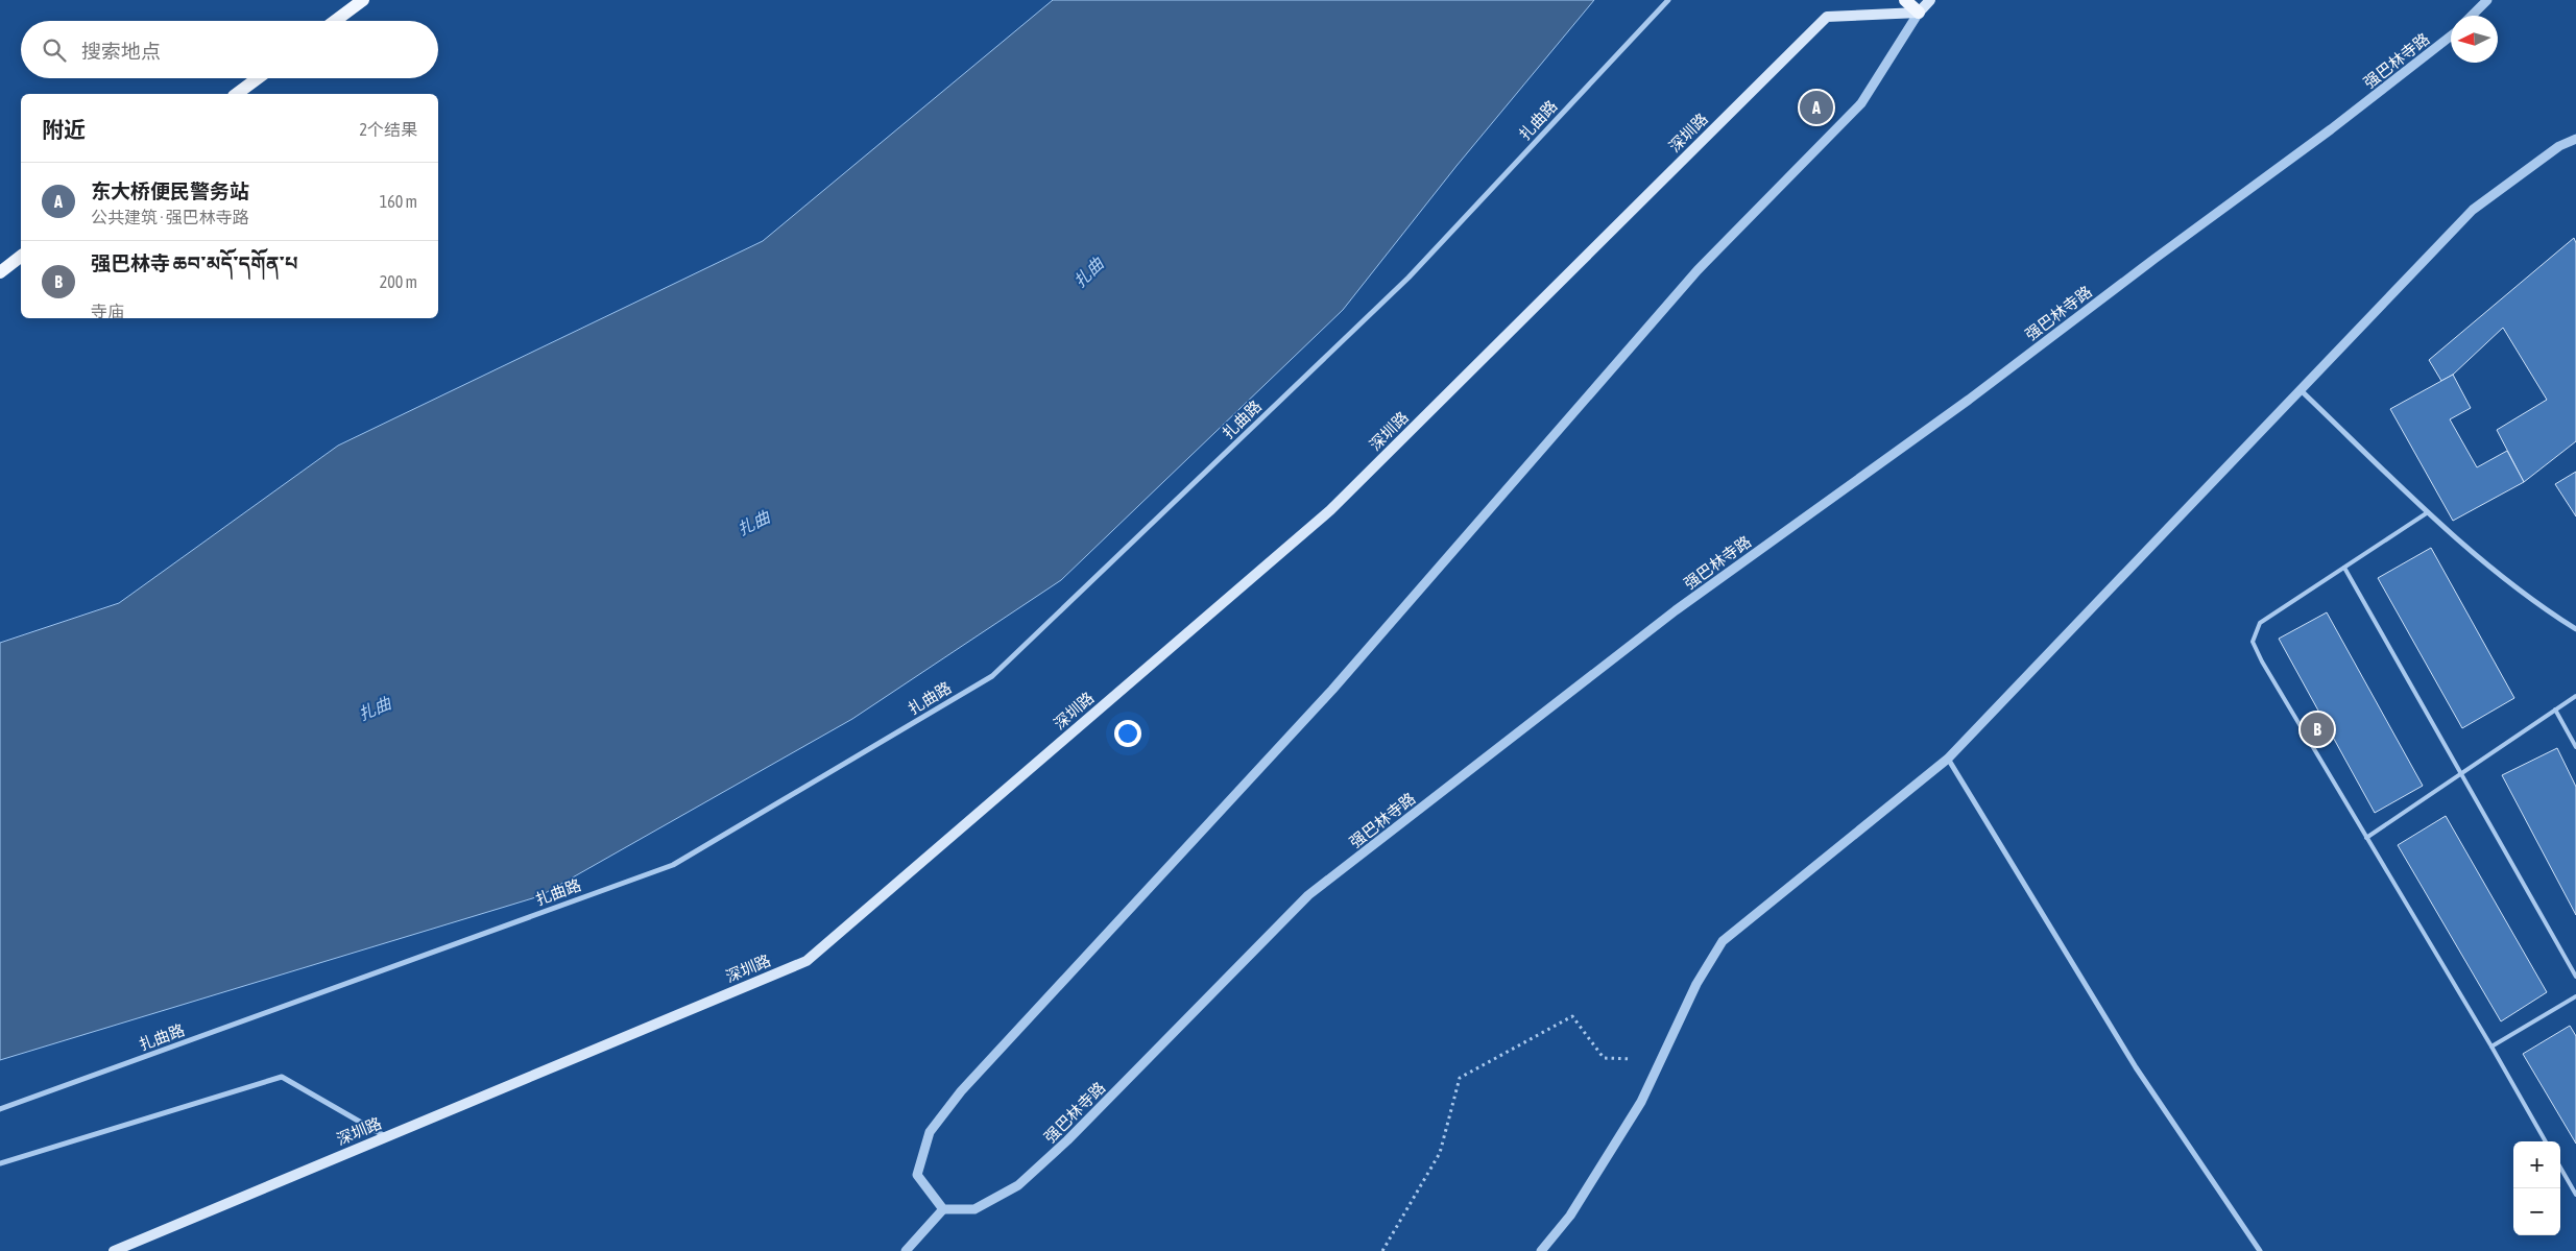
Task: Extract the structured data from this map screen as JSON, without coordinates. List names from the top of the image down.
{
  "streets": {
    "main road": ["深圳路"],
    "street": ["强巴林寺路", "扎曲路"]
  },
  "water": ["扎曲"],
  "north": "left",
  "page": {
    "search": "搜索地点",
    "pins": ["A", "B"],
    "heading": ["附近", "2个结果"],
    "list": [
      {
        "mark": "A",
        "name": "东大桥便民警务站",
        "note": "公共建筑 · 强巴林寺路",
        "value": "160 m"
      },
      {
        "mark": "B",
        "name": "强巴林寺 ཆབ་མདོ་དགོན་པ",
        "note": "寺庙",
        "value": "200 m"
      }
    ],
    "map_buttons": ["+", "−"]
  }
}
